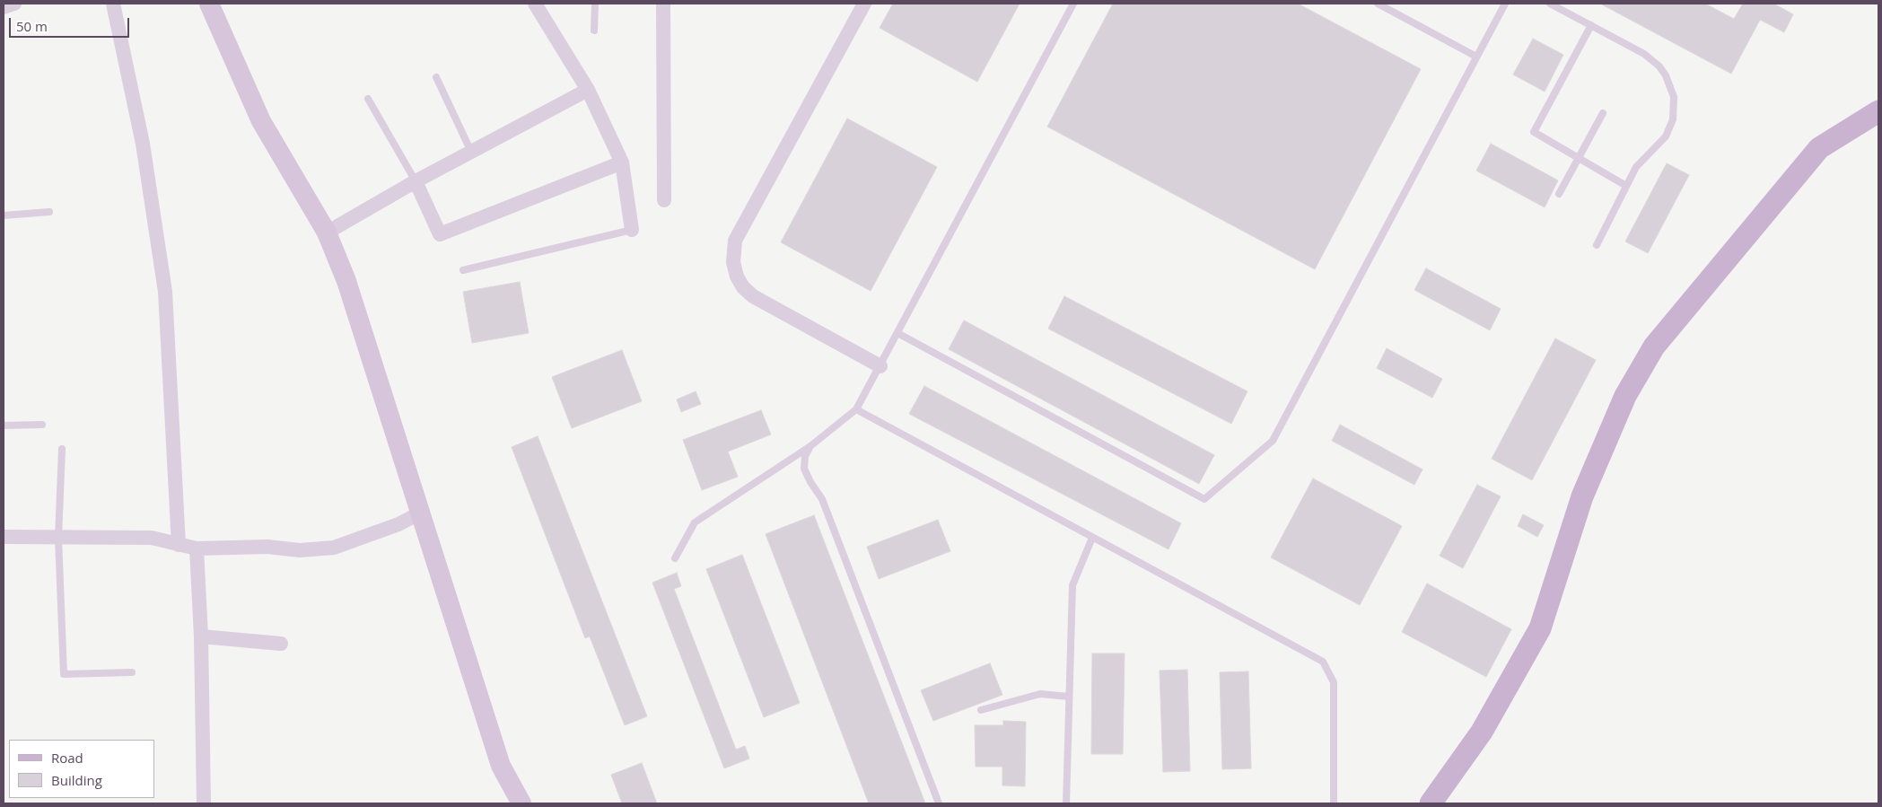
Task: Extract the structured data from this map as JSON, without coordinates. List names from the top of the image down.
{
  "legend": ["Road", "Building"],
  "scale_bar": "50 m"
}
